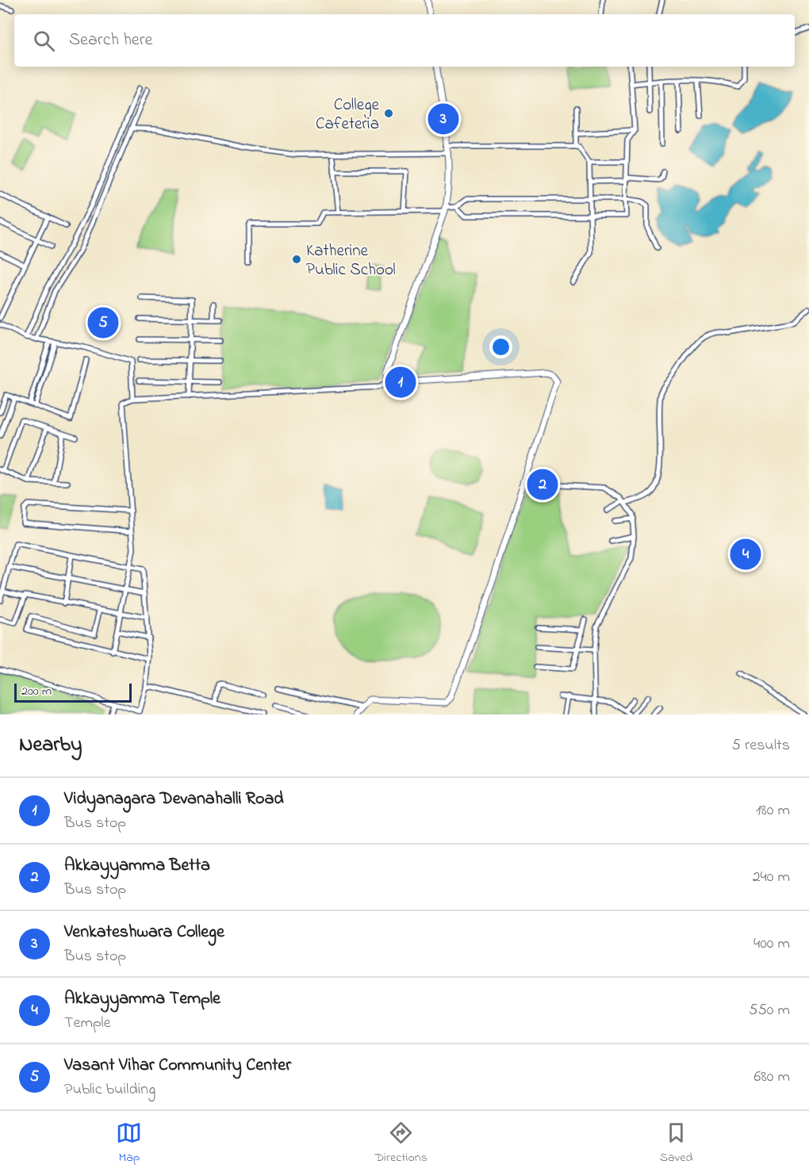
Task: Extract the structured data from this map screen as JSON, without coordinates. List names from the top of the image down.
{
  "places": ["College Cafeteria", "Katherine Public School"],
  "scale_bar": "200 m",
  "page": {
    "search": "Search here",
    "pins": [
      "3",
      "5",
      "1",
      "2",
      "4"
    ],
    "scale": "200 m",
    "heading": ["Nearby", "5 results"],
    "list": [
      {
        "mark": "1",
        "name": "Vidyanagara Devanahalli Road",
        "note": "Bus stop",
        "value": "180 m"
      },
      {
        "mark": "2",
        "name": "Akkayyamma Betta",
        "note": "Bus stop",
        "value": "240 m"
      },
      {
        "mark": "3",
        "name": "Venkateshwara College",
        "note": "Bus stop",
        "value": "400 m"
      },
      {
        "mark": "4",
        "name": "Akkayyamma Temple",
        "note": "Temple",
        "value": "550 m"
      },
      {
        "mark": "5",
        "name": "Vasant Vihar Community Center",
        "note": "Public building",
        "value": "680 m"
      }
    ],
    "nav": ["Map", "Directions", "Saved"]
  }
}
